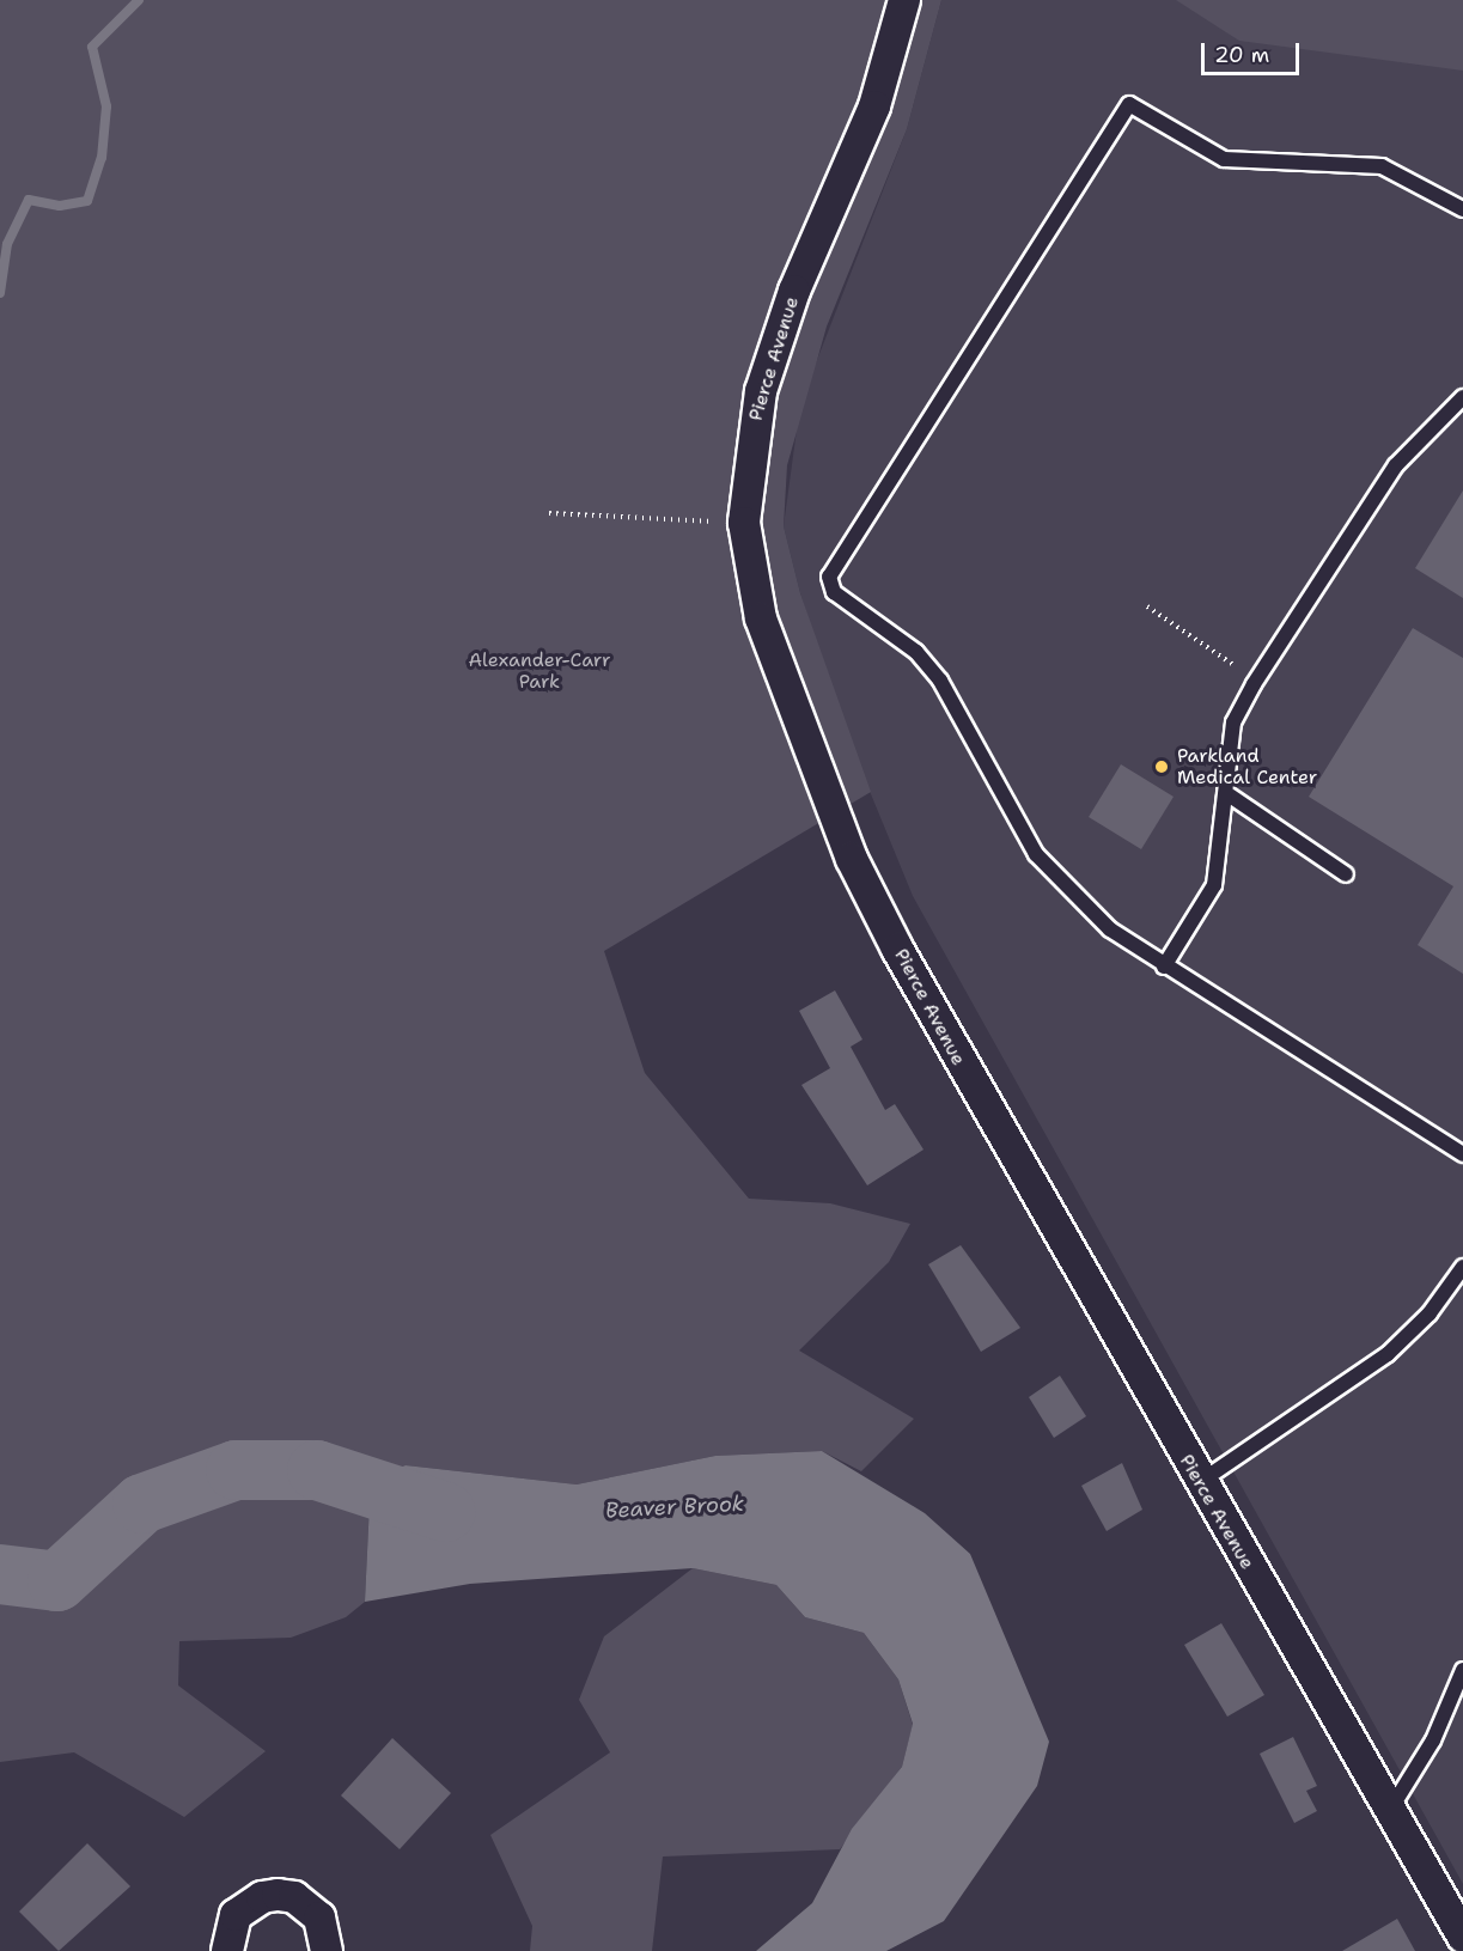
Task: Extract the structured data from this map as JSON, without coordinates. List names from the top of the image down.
{
  "streets": {
    "street": ["Pierce Avenue"]
  },
  "water": ["Beaver Brook"],
  "parks": ["Alexander-Carr Park"],
  "places": ["Parkland Medical Center"],
  "scale_bar": "20 m"
}
